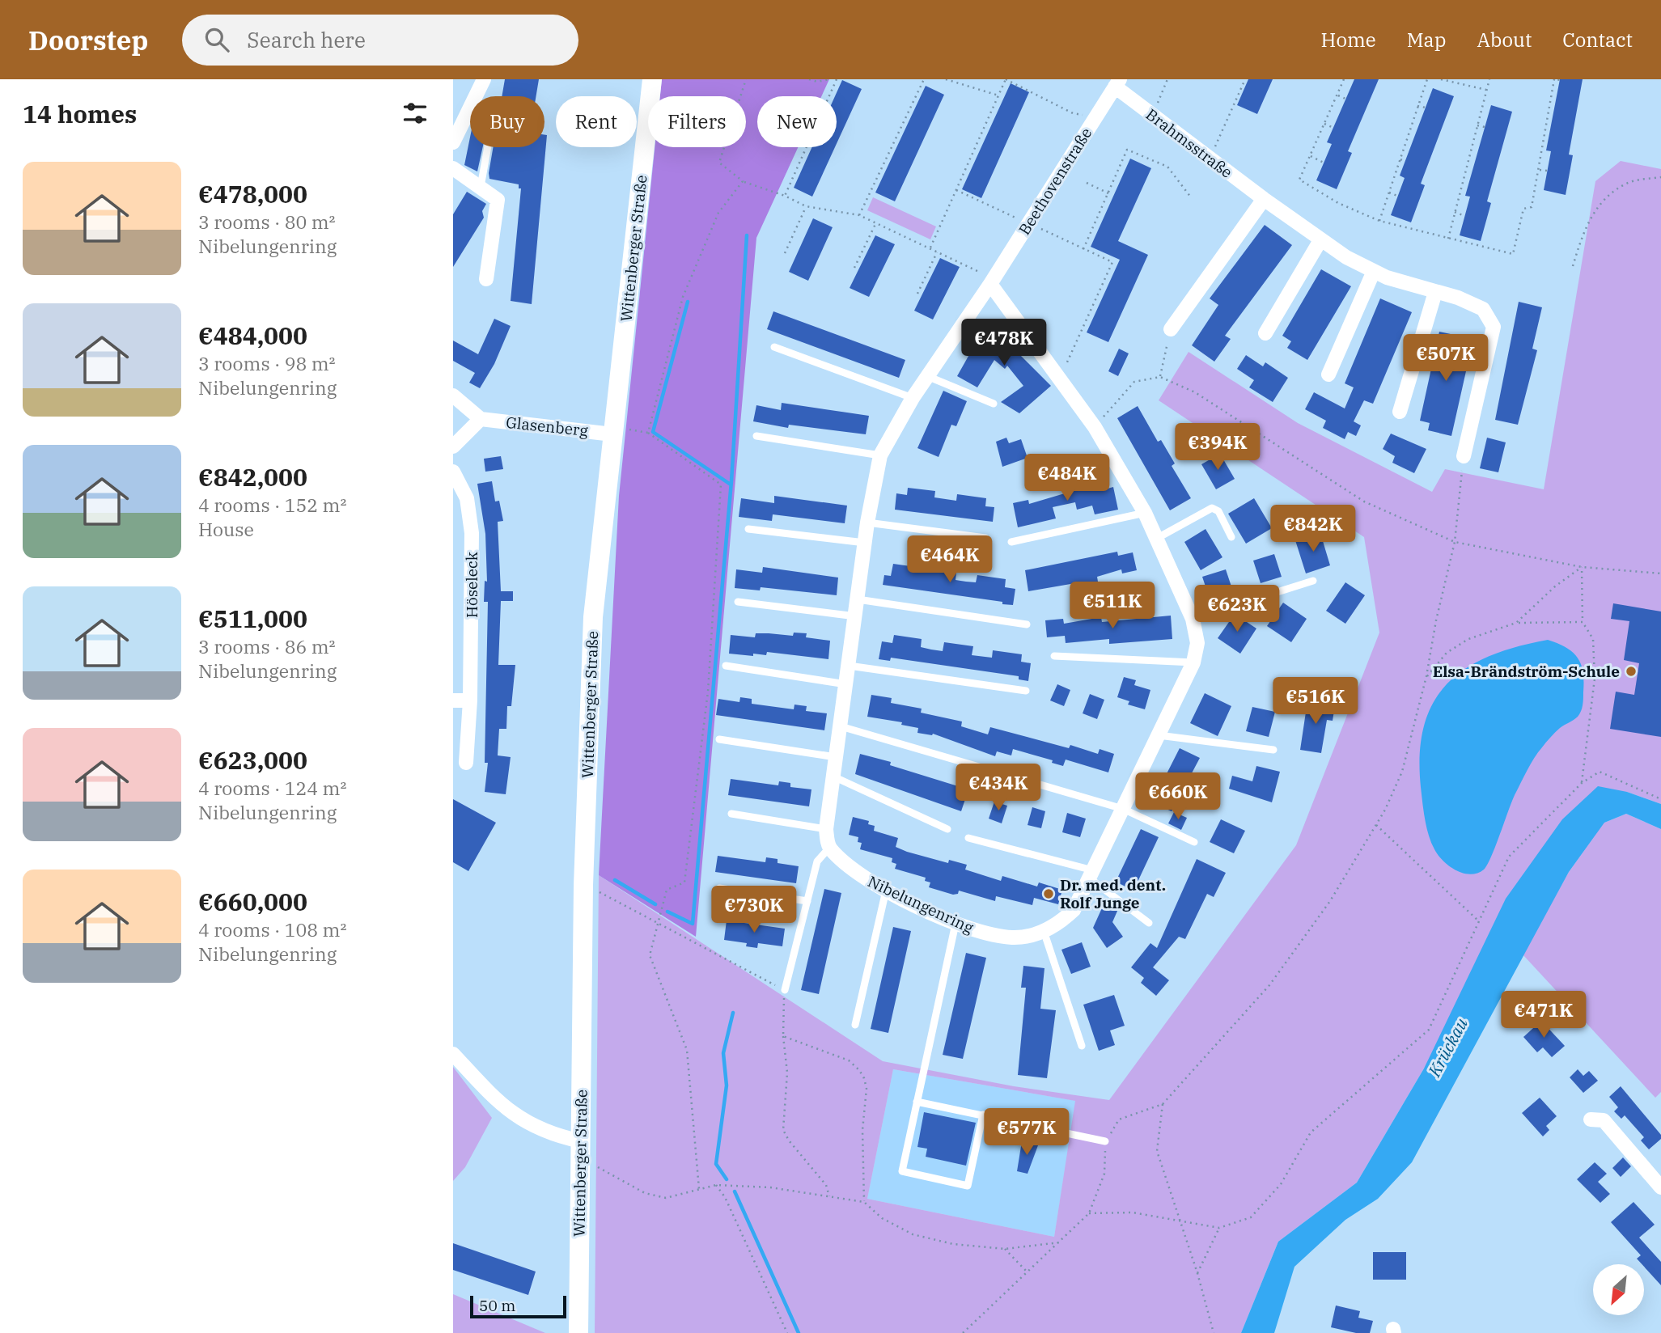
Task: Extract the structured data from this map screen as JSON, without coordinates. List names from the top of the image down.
{
  "streets": {
    "main road": ["Wittenberger Straße"],
    "street": [
      "Brahmsstraße",
      "Beethovenstraße",
      "Glasenberg",
      "Höseleck",
      "Nibelungenring"
    ]
  },
  "crossings": [
    ["Brahmsstraße", "Beethovenstraße"],
    ["Beethovenstraße", "Nibelungenring"],
    ["Wittenberger Straße", "Glasenberg"]
  ],
  "water": ["Krückau"],
  "places": ["Elsa-Brändström-Schule", "Dr. med. dent. Rolf Junge"],
  "scale_bar": "50 m",
  "north": "bottom left",
  "page": {
    "header": "Doorstep",
    "search": "Search here",
    "nav": [
      "Home",
      "Map",
      "About",
      "Contact"
    ],
    "heading": "14 homes",
    "chip": [
      "Buy",
      "Rent",
      "Filters",
      "New"
    ],
    "list": [
      {
        "name": "€478,000",
        "note": "3 rooms · 80 m² · Nibelungenring"
      },
      {
        "name": "€484,000",
        "note": "3 rooms · 98 m² · Nibelungenring"
      },
      {
        "name": "€842,000",
        "note": "4 rooms · 152 m² · House"
      },
      {
        "name": "€511,000",
        "note": "3 rooms · 86 m² · Nibelungenring"
      },
      {
        "name": "€623,000",
        "note": "4 rooms · 124 m² · Nibelungenring"
      },
      {
        "name": "€660,000",
        "note": "4 rooms · 108 m² · Nibelungenring"
      }
    ],
    "price": [
      "€478K",
      "€507K",
      "€394K",
      "€484K",
      "€842K",
      "€464K",
      "€511K",
      "€623K",
      "€516K",
      "€434K",
      "€660K",
      "€730K",
      "€471K",
      "€577K"
    ],
    "scale": "50 m"
  }
}
